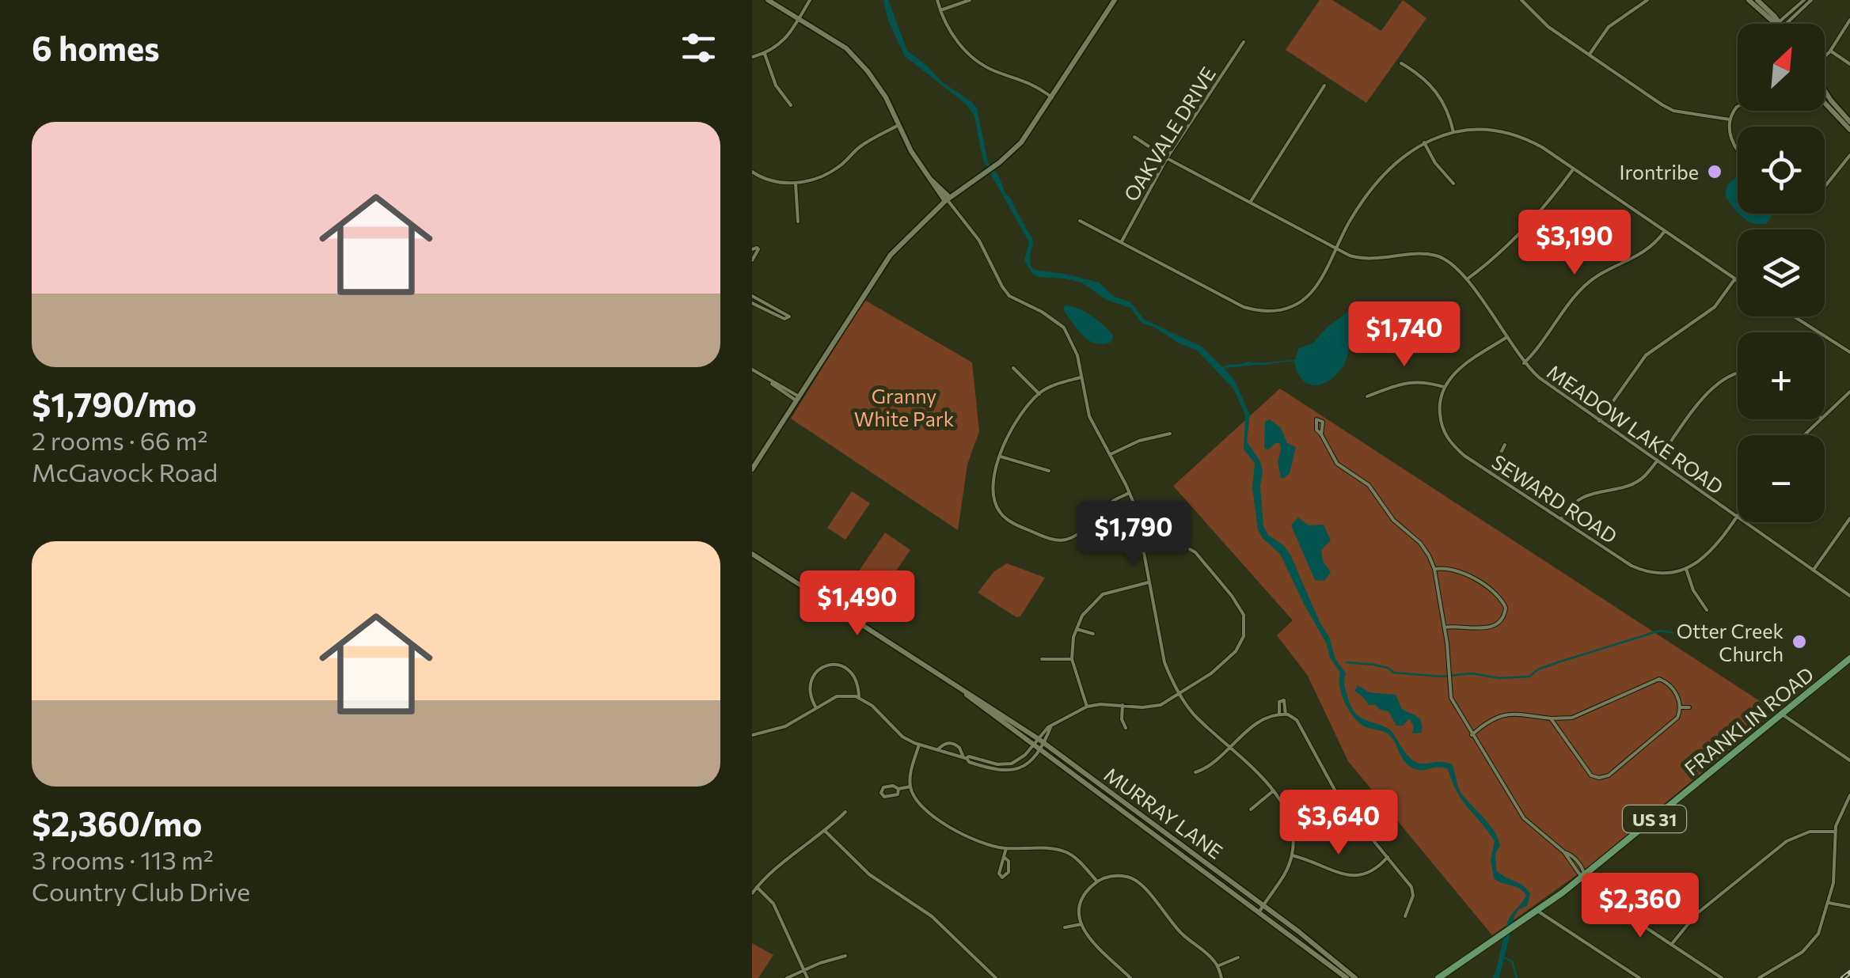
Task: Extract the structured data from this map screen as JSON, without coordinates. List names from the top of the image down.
{
  "streets": {
    "main road": ["FRANKLIN ROAD", "MURRAY LANE", "US 31"],
    "street": ["OAKVALE DRIVE", "MEADOW LAKE ROAD", "SEWARD ROAD"]
  },
  "crossings": [
    ["OAKVALE DRIVE", "MEADOW LAKE ROAD"]
  ],
  "parks": ["Granny White Park"],
  "places": ["Irontribe", "Otter Creek Church"],
  "north": "top right",
  "page": {
    "heading": "6 homes",
    "map_buttons": ["+", "−"],
    "list": [
      {
        "name": "$1,790/mo",
        "note": "2 rooms · 66 m² · McGavock Road"
      },
      {
        "name": "$2,360/mo",
        "note": "3 rooms · 113 m² · Country Club Drive"
      }
    ],
    "price": [
      "$3,190",
      "$1,740",
      "$1,790",
      "$1,490",
      "$3,640",
      "$2,360"
    ]
  }
}
